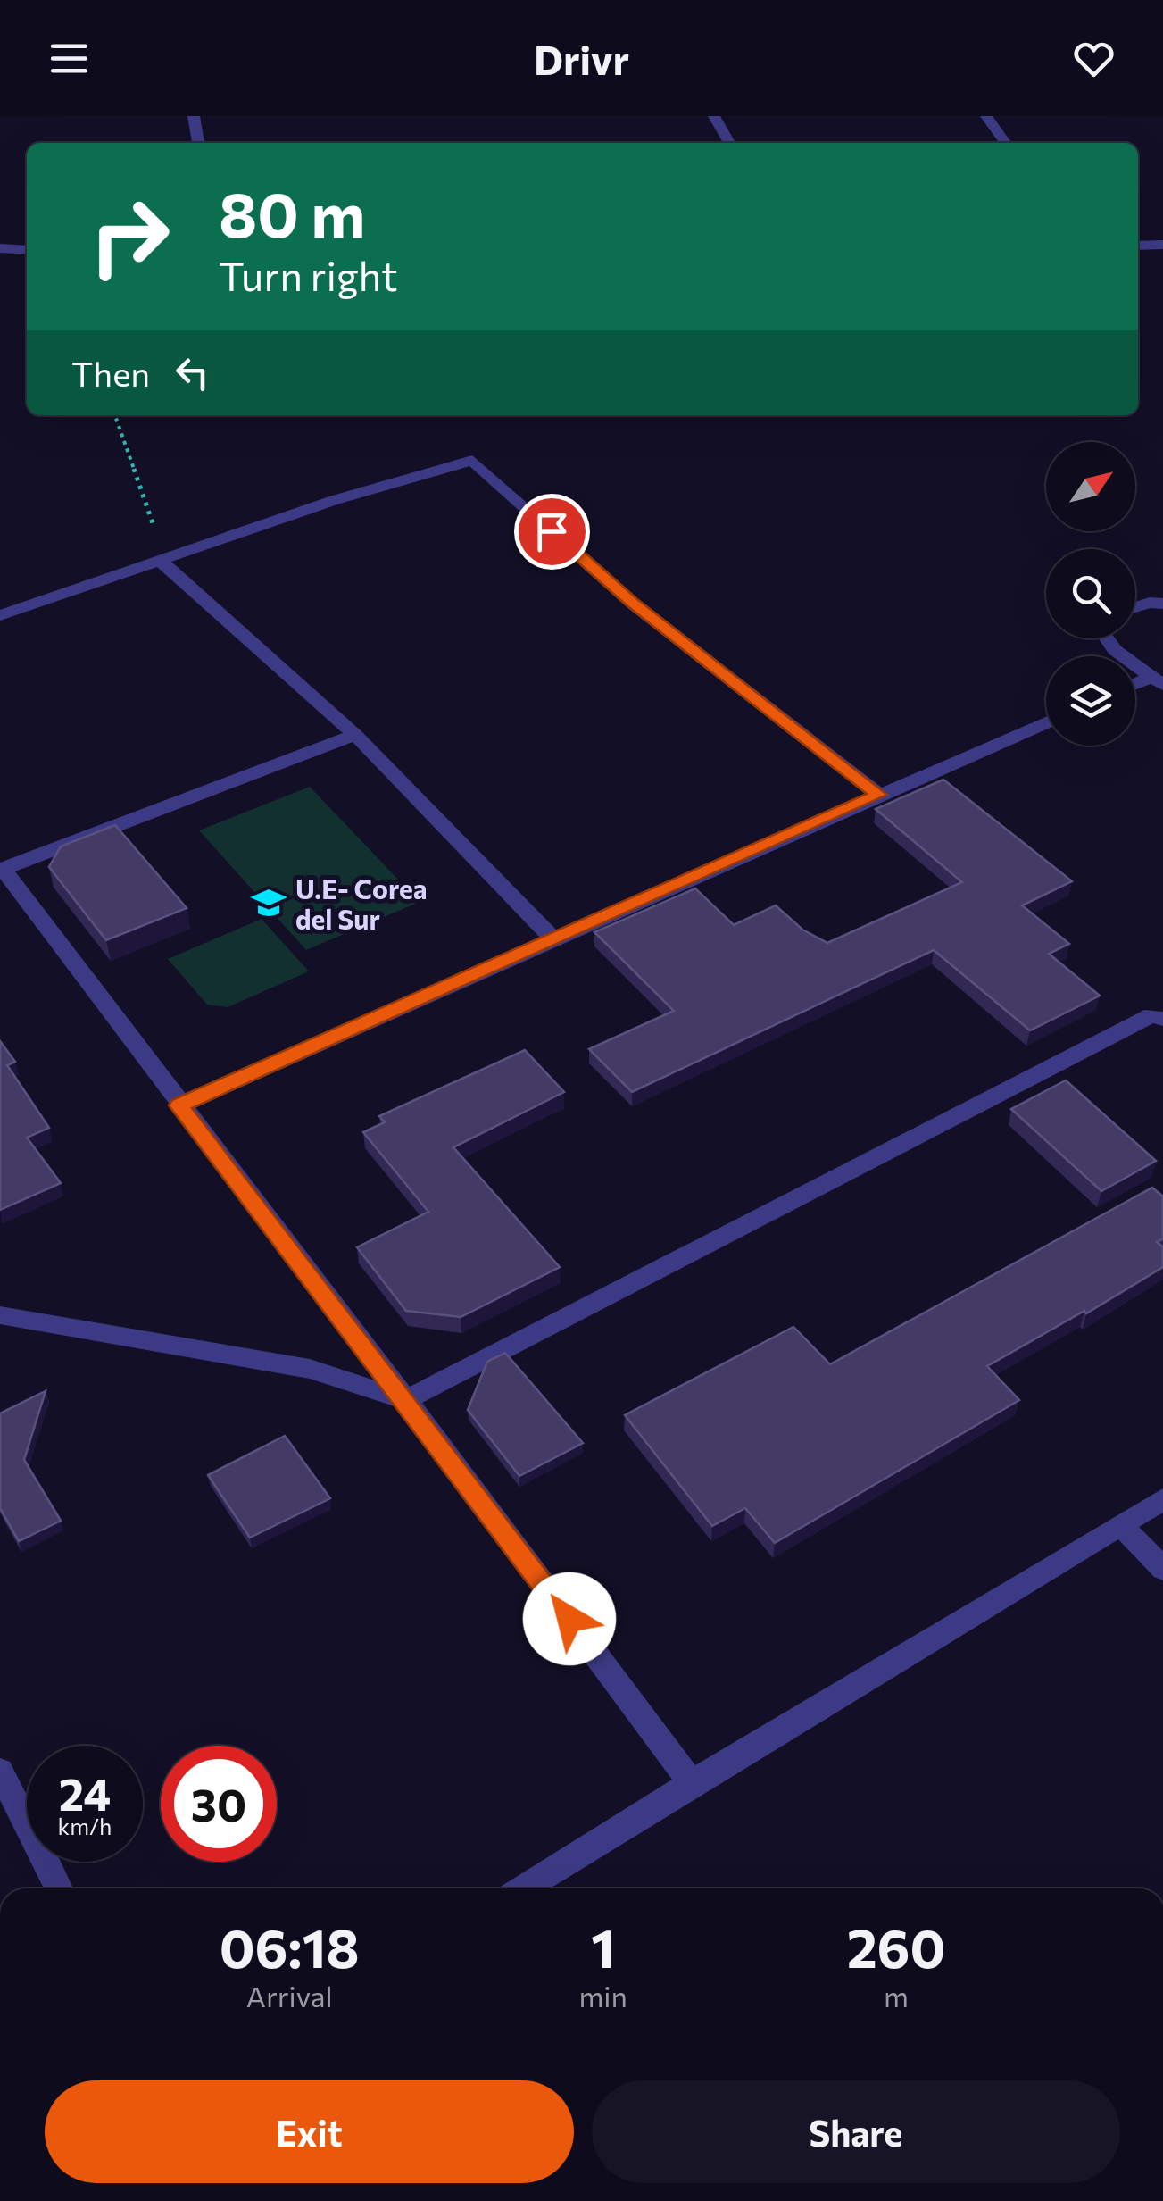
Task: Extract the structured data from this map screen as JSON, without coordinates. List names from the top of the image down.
{
  "places": {
    "school or university": ["U.E- Corea del Sur"]
  },
  "north": "top right",
  "page": {
    "header": "Drivr",
    "turn": ["80 m", "Turn right"],
    "then": "Then",
    "speed": "24 km/h",
    "limit": "30",
    "eta": [
      "06:18",
      "Arrival",
      "1",
      "min",
      "260",
      "m"
    ],
    "buttons": ["Exit", "Share"]
  }
}
